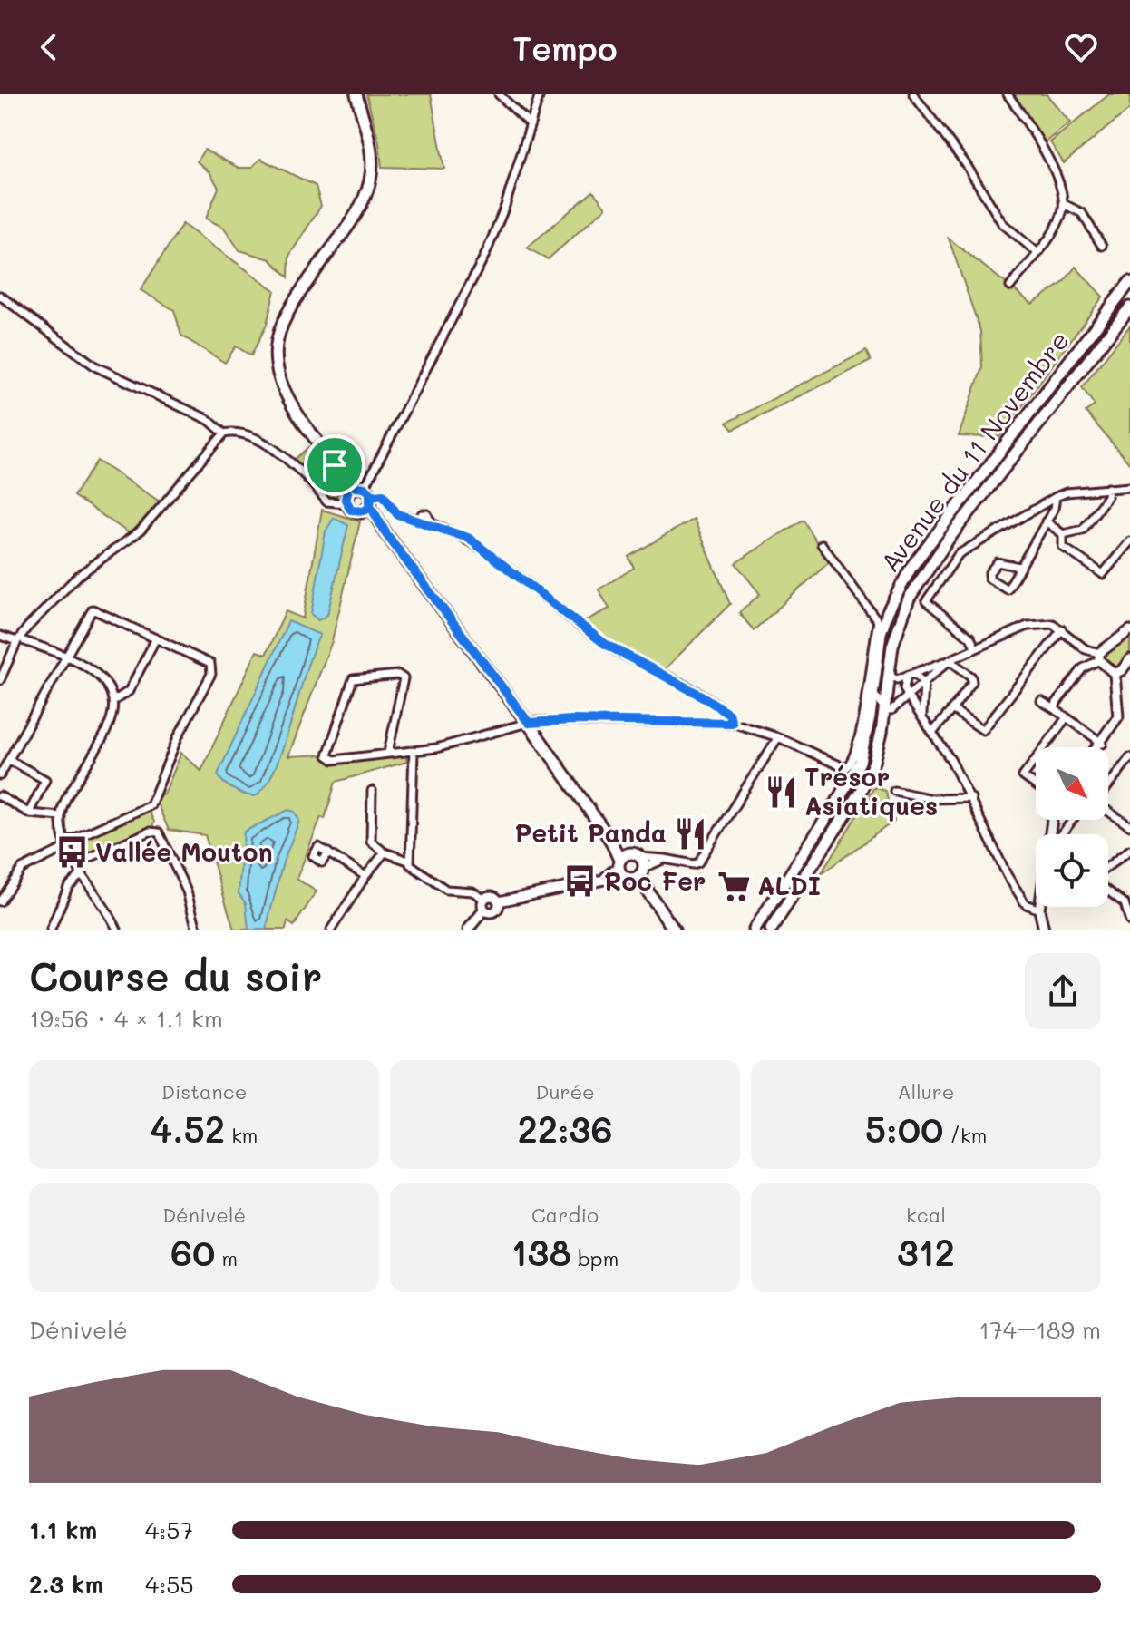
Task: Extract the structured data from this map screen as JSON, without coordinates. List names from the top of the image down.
{
  "streets": {
    "main road": ["Avenue du 11 Novembre"]
  },
  "places": {
    "restaurant": ["Trésor Asiatiques", "Petit Panda"],
    "bus stop": ["Vallée Mouton", "Roc Fer"],
    "supermarket": ["ALDI"]
  },
  "north": "bottom right",
  "page": {
    "header": "Tempo",
    "heading": ["Course du soir", "19:56 · 4 × 1.1 km"],
    "stats": [
      ["Distance", "4.52 km"],
      ["Durée", "22:36"],
      ["Allure", "5:00 /km"],
      ["Dénivelé", "60 m"],
      ["Cardio", "138 bpm"],
      ["kcal", "312"]
    ],
    "chart": ["Dénivelé", "174–189 m"],
    "list": [
      {
        "name": "1.1 km",
        "note": "4:57"
      },
      {
        "name": "2.3 km",
        "note": "4:55"
      }
    ]
  }
}
